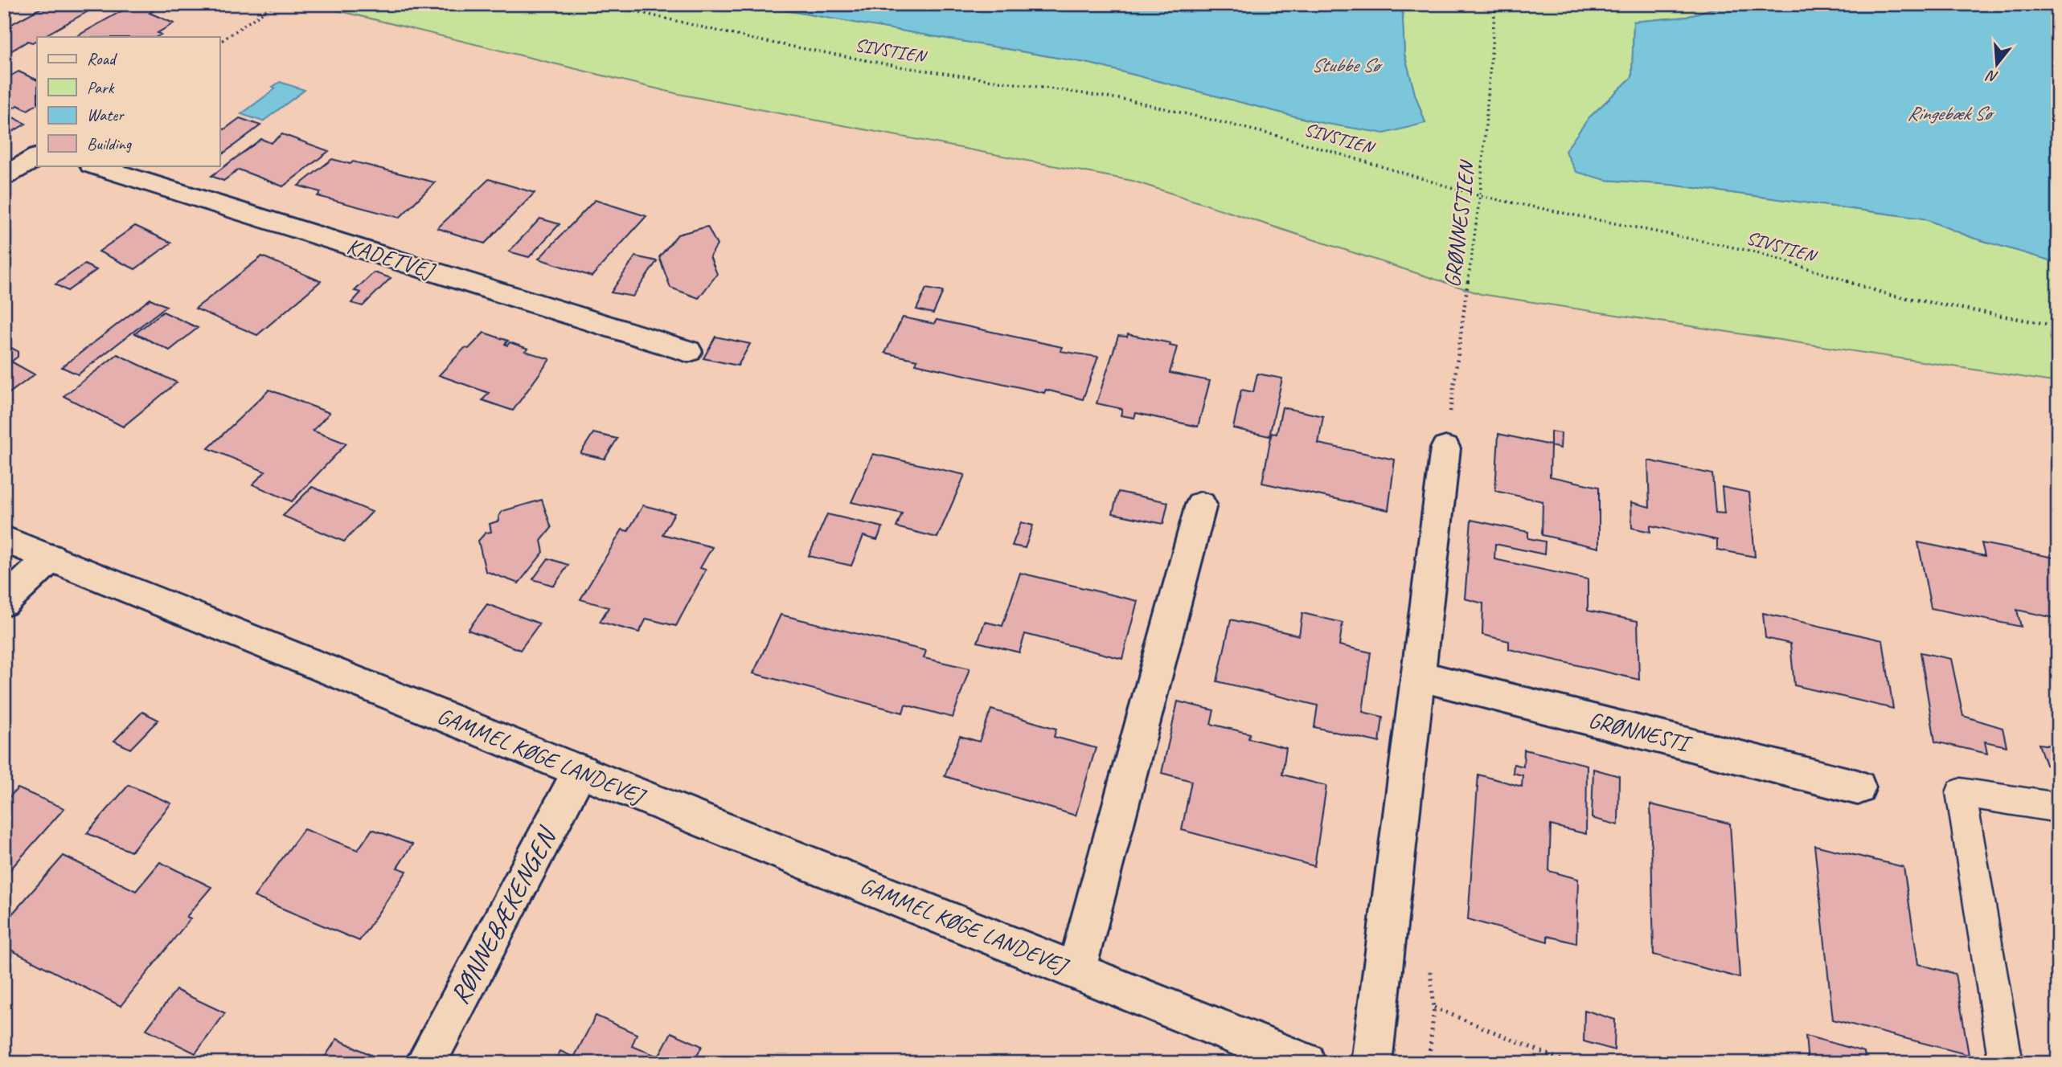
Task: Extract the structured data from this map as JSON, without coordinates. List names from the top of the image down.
{
  "streets": {
    "street": [
      "KADETVEJ",
      "GRØNNESTI",
      "GAMMEL KØGE LANDEVEJ",
      "RØNNEBÆKENGEN"
    ],
    "path": ["SIVSTIEN", "GRØNNESTIEN"]
  },
  "crossings": [
    ["SIVSTIEN", "GRØNNESTIEN"],
    ["GAMMEL KØGE LANDEVEJ", "RØNNEBÆKENGEN"]
  ],
  "water": ["Stubbe Sø", "Ringebæk Sø"],
  "legend": [
    "Road",
    "Park",
    "Water",
    "Building"
  ],
  "north": "bottom"
}
